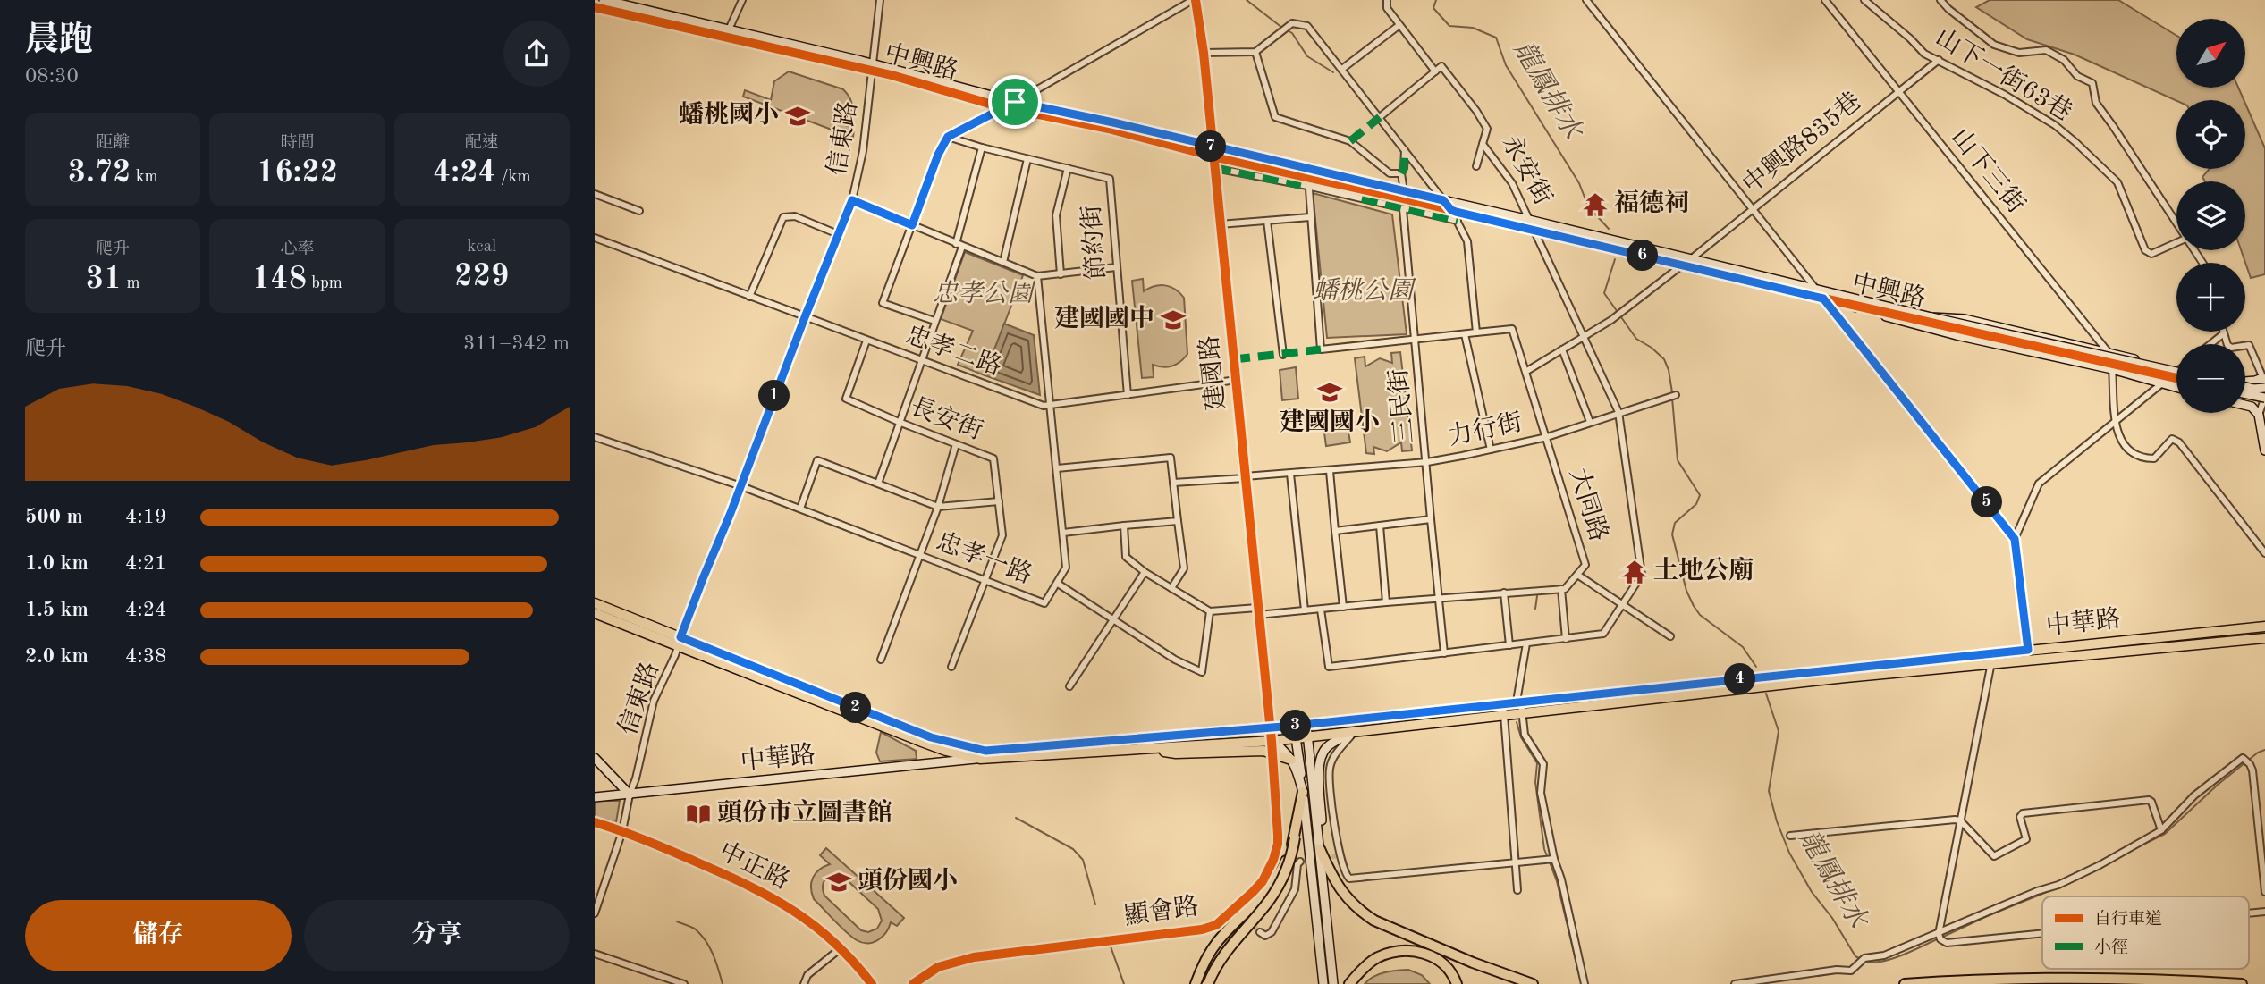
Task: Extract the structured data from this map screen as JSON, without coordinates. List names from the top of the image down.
{
  "streets": {
    "main road": ["中華路"],
    "street": [
      "中興路",
      "山下一街63巷",
      "信東路",
      "中興路835巷",
      "永安街",
      "山下三街",
      "節約街",
      "忠孝二路",
      "建國路",
      "三民街",
      "長安街",
      "力行街",
      "大同路",
      "忠孝一路",
      "中正路",
      "顯會路"
    ]
  },
  "crossings": [
    ["中興路", "信東路"],
    ["中興路", "中興路835巷"],
    ["中興路", "永安街"],
    ["中興路", "山下三街"],
    ["中興路", "建國路"],
    ["山下一街63巷", "中興路835巷"],
    ["信東路", "忠孝二路"],
    ["信東路", "忠孝一路"],
    ["信東路", "中華路"],
    ["信東路", "中正路"],
    ["中興路835巷", "山下三街"],
    ["永安街", "三民街"],
    ["永安街", "力行街"],
    ["節約街", "忠孝二路"],
    ["忠孝二路", "建國路"],
    ["忠孝二路", "長安街"],
    ["忠孝二路", "忠孝一路"],
    ["建國路", "力行街"],
    ["建國路", "中華路"],
    ["建國路", "顯會路"],
    ["三民街", "力行街"],
    ["長安街", "忠孝一路"],
    ["力行街", "大同路"],
    ["中華路", "顯會路"]
  ],
  "water": ["龍鳳排水"],
  "parks": ["蟠桃公園", "忠孝公園"],
  "places": {
    "school or university": [
      "蟠桃國小",
      "建國國中",
      "建國國小",
      "頭份國小"
    ],
    "temple": ["福德祠", "土地公廟"],
    "library": ["頭份市立圖書館"]
  },
  "legend": ["自行車道", "小徑"],
  "north": "top right",
  "page": {
    "heading": ["晨跑", "08:30"],
    "map_buttons": ["+", "−"],
    "stats": [
      ["距離", "3.72 km"],
      ["時間", "16:22"],
      ["配速", "4:24 /km"],
      ["爬升", "31 m"],
      ["心率", "148 bpm"],
      ["kcal", "229"]
    ],
    "pins": [
      "7",
      "6",
      "1",
      "5",
      "4",
      "2",
      "3"
    ],
    "chart": ["爬升", "311–342 m"],
    "list": [
      {
        "name": "500 m",
        "note": "4:19"
      },
      {
        "name": "1.0 km",
        "note": "4:21"
      },
      {
        "name": "1.5 km",
        "note": "4:24"
      },
      {
        "name": "2.0 km",
        "note": "4:38"
      }
    ],
    "buttons": ["儲存", "分享"]
  }
}
